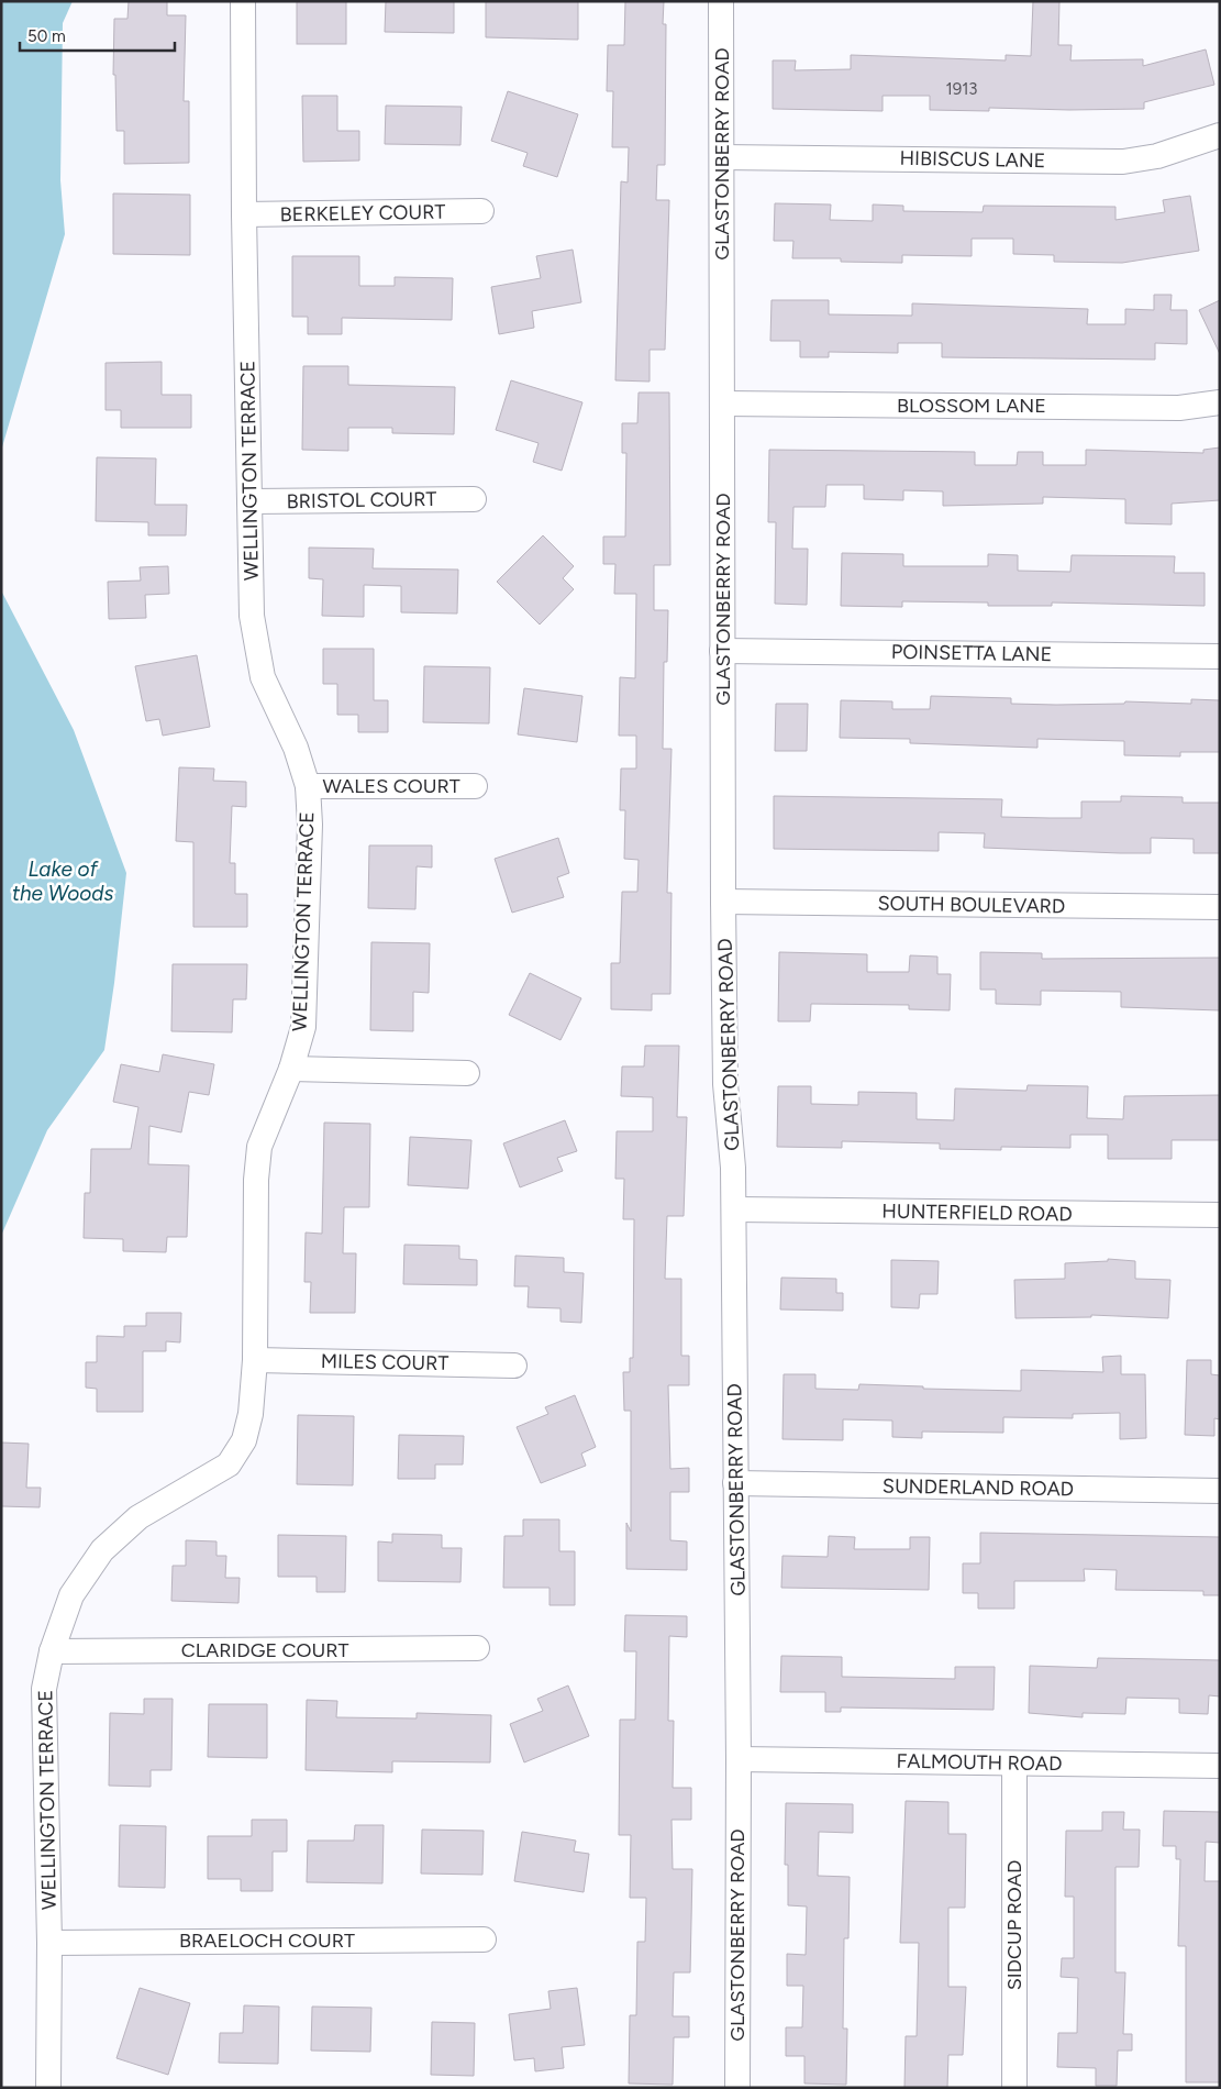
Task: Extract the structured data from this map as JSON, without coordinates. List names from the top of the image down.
{
  "streets": {
    "street": [
      "GLASTONBERRY ROAD",
      "HIBISCUS LANE",
      "BERKELEY COURT",
      "BLOSSOM LANE",
      "WELLINGTON TERRACE",
      "BRISTOL COURT",
      "POINSETTA LANE",
      "WALES COURT",
      "SOUTH BOULEVARD",
      "HUNTERFIELD ROAD",
      "MILES COURT",
      "SUNDERLAND ROAD",
      "CLARIDGE COURT",
      "FALMOUTH ROAD",
      "SIDCUP ROAD",
      "BRAELOCH COURT"
    ]
  },
  "crossings": [
    ["GLASTONBERRY ROAD", "HIBISCUS LANE"],
    ["GLASTONBERRY ROAD", "BLOSSOM LANE"],
    ["GLASTONBERRY ROAD", "POINSETTA LANE"],
    ["GLASTONBERRY ROAD", "SOUTH BOULEVARD"],
    ["GLASTONBERRY ROAD", "HUNTERFIELD ROAD"],
    ["GLASTONBERRY ROAD", "SUNDERLAND ROAD"],
    ["GLASTONBERRY ROAD", "FALMOUTH ROAD"],
    ["BERKELEY COURT", "WELLINGTON TERRACE"],
    ["WELLINGTON TERRACE", "BRISTOL COURT"],
    ["WELLINGTON TERRACE", "WALES COURT"],
    ["WELLINGTON TERRACE", "MILES COURT"],
    ["WELLINGTON TERRACE", "CLARIDGE COURT"],
    ["WELLINGTON TERRACE", "BRAELOCH COURT"],
    ["FALMOUTH ROAD", "SIDCUP ROAD"]
  ],
  "water": ["Lake of the Woods"],
  "house_numbers": ["1913"],
  "scale_bar": "50 m"
}
